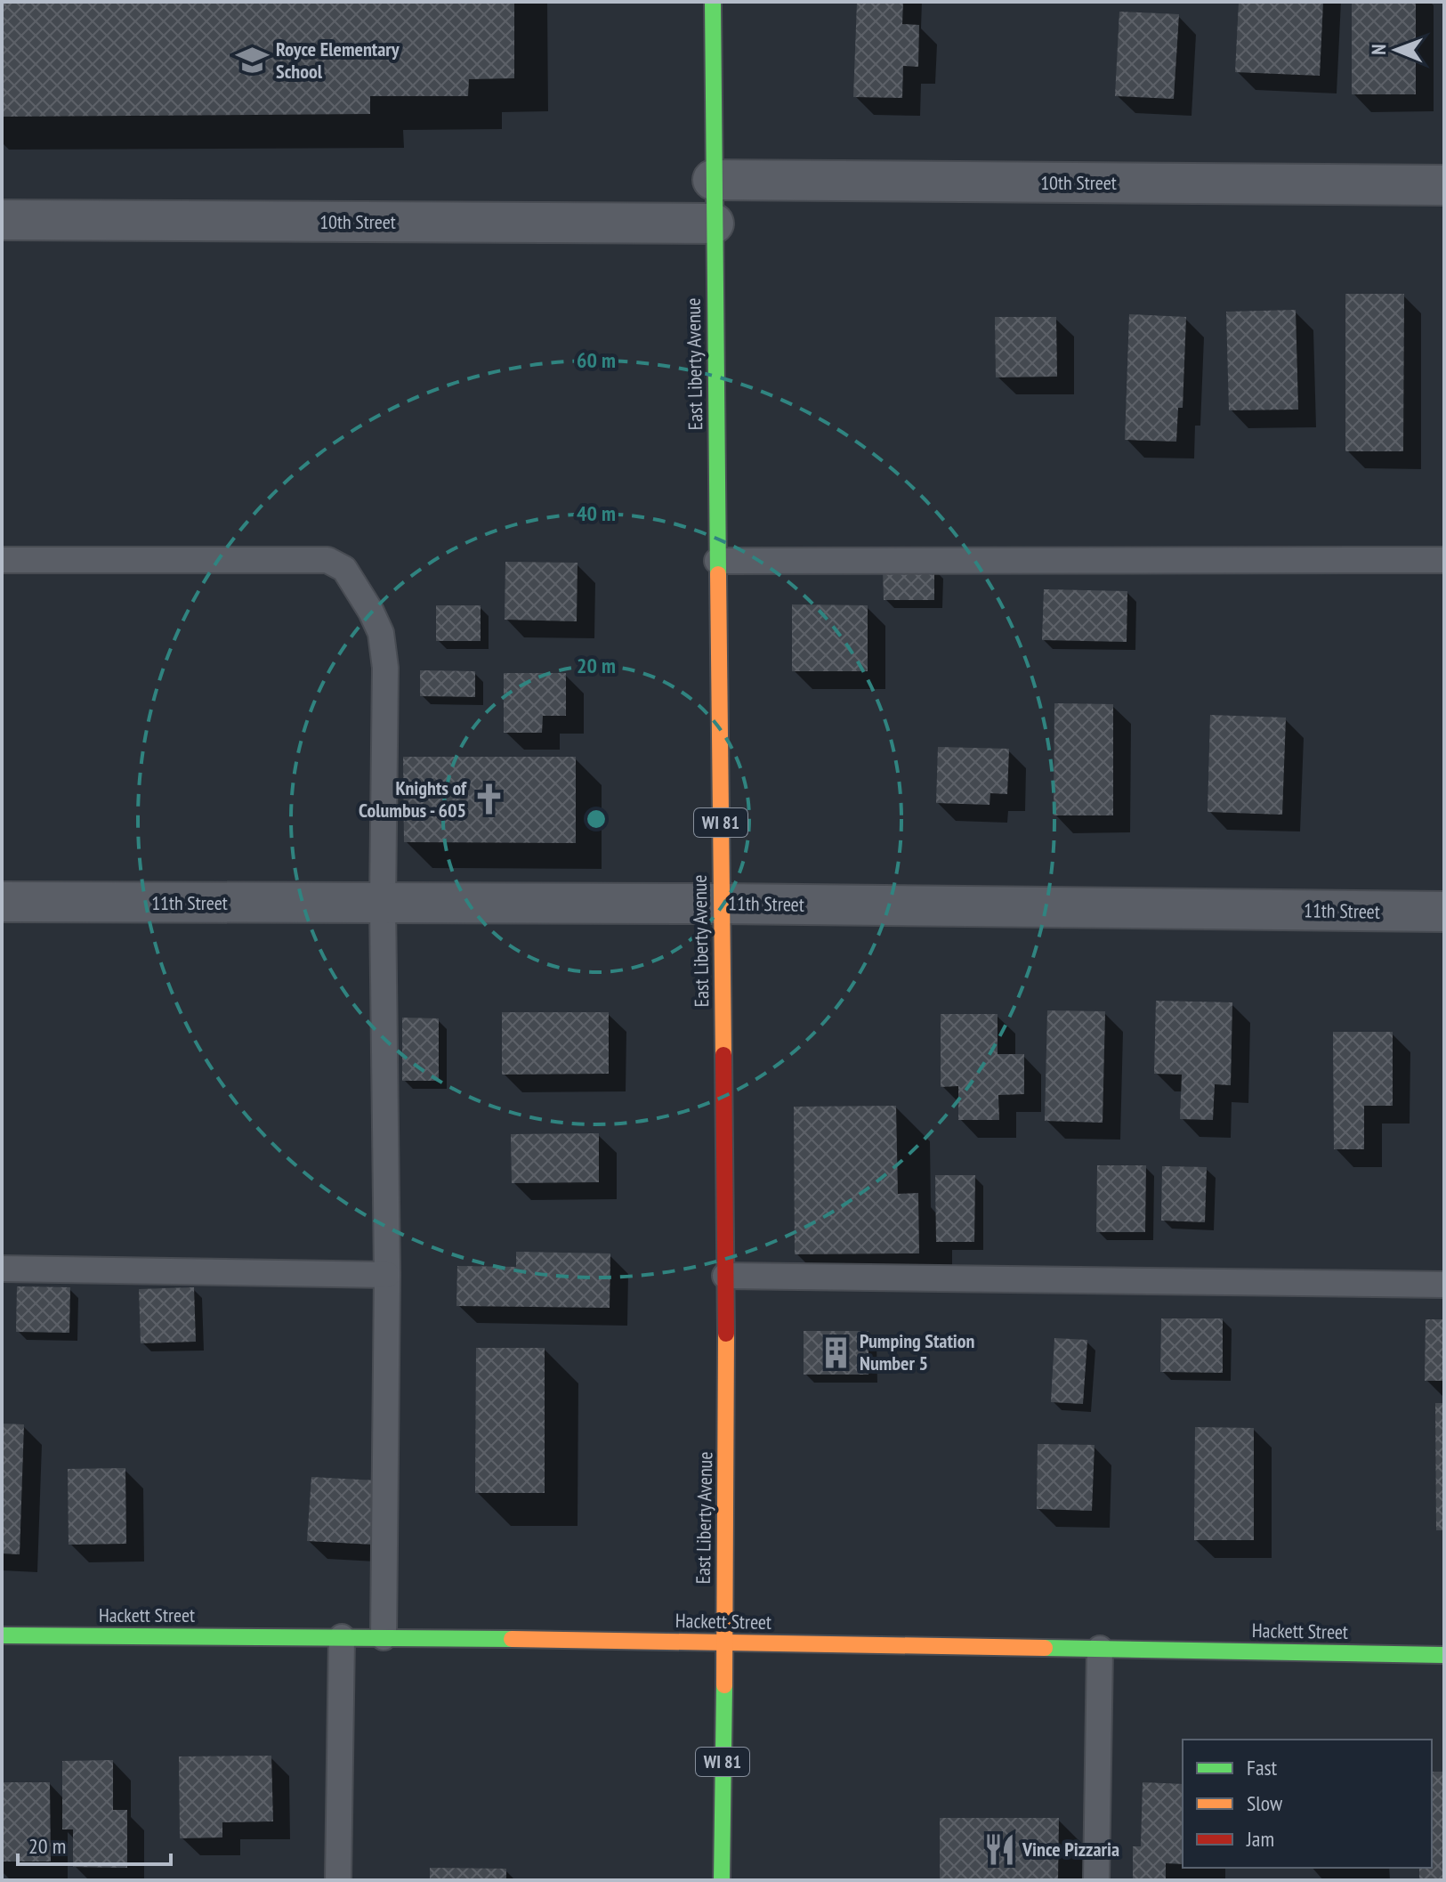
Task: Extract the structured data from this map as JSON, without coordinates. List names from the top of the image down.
{
  "streets": {
    "main road": ["East Liberty Avenue", "WI 81", "Hackett Street"],
    "street": ["10th Street", "11th Street"]
  },
  "crossings": [
    ["10th Street", "East Liberty Avenue"],
    ["East Liberty Avenue", "11th Street"],
    ["East Liberty Avenue", "Hackett Street"]
  ],
  "places": {
    "school or university": ["Royce Elementary School"],
    "church": ["Knights of Columbus - 605"],
    "building": ["Pumping Station Number 5"],
    "restaurant": ["Vince Pizzaria"]
  },
  "legend": ["Fast", "Slow", "Jam"],
  "scale_bar": "20 m",
  "north": "left",
  "rings": ["60 m", "40 m", "20 m"]
}
